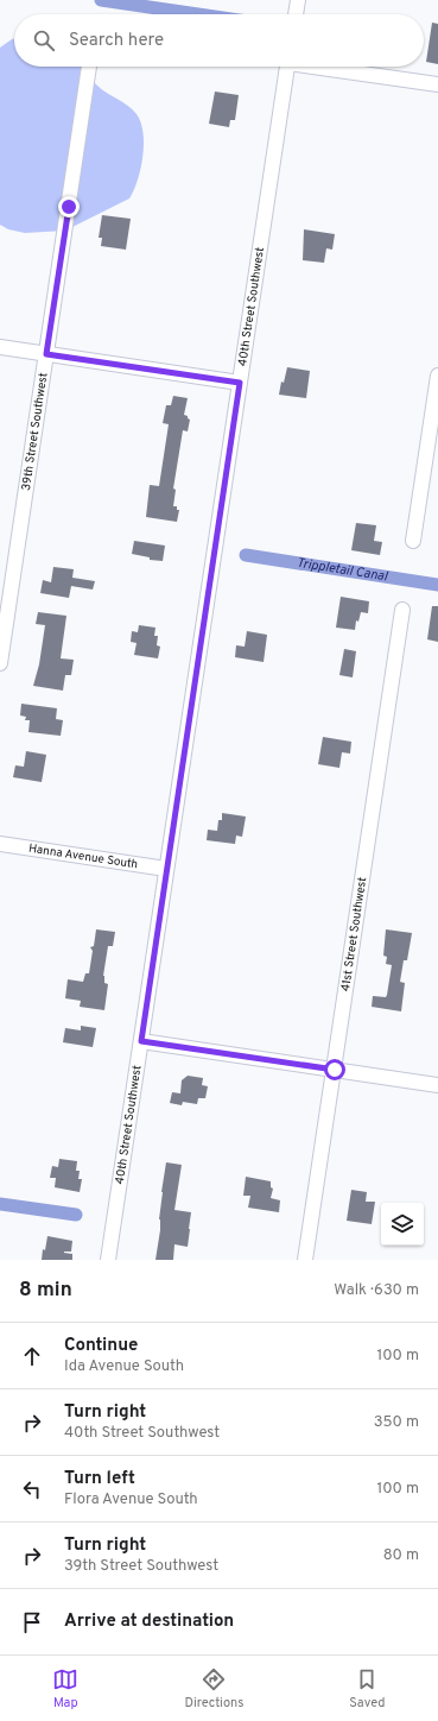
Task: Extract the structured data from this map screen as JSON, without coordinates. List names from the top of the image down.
{
  "streets": {
    "street": [
      "40th Street Southwest",
      "39th Street Southwest",
      "Hanna Avenue South",
      "41st Street Southwest"
    ]
  },
  "crossings": [
    ["40th Street Southwest", "Hanna Avenue South"]
  ],
  "water": ["Trippletail Canal"],
  "page": {
    "search": "Search here",
    "heading": ["8 min", "Walk · 630 m"],
    "list": [
      ["Continue", "Ida Avenue South", "100 m"],
      ["Turn right", "40th Street Southwest", "350 m"],
      ["Turn left", "Flora Avenue South", "100 m"],
      ["Turn right", "39th Street Southwest", "80 m"],
      "Arrive at destination"
    ],
    "nav": ["Map", "Directions", "Saved"]
  }
}
